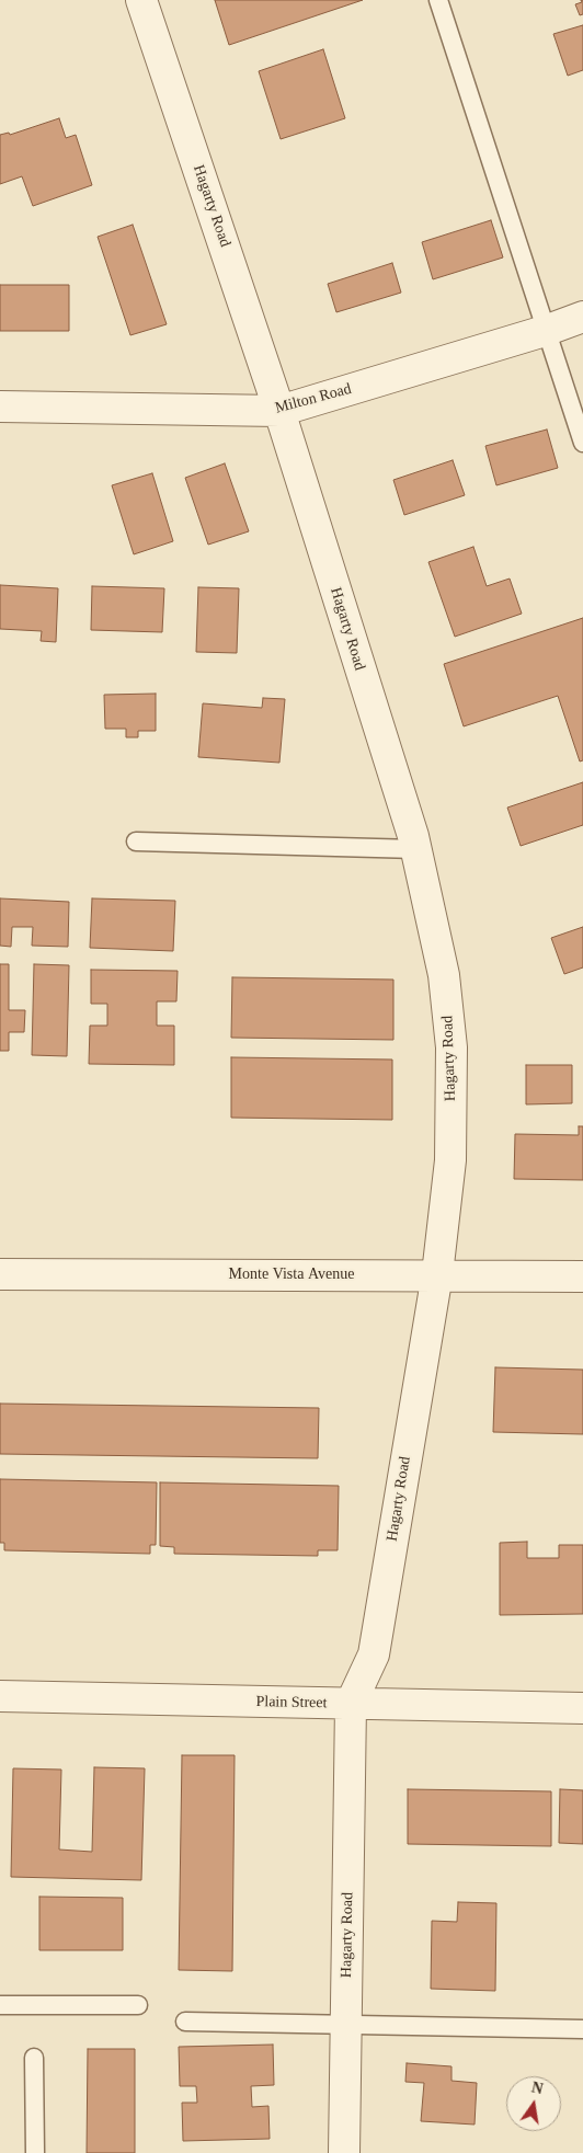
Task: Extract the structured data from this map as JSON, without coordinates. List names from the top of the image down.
{
  "streets": {
    "street": [
      "Hagarty Road",
      "Milton Road",
      "Monte Vista Avenue",
      "Plain Street"
    ]
  },
  "crossings": [
    ["Hagarty Road", "Milton Road"],
    ["Hagarty Road", "Monte Vista Avenue"],
    ["Hagarty Road", "Plain Street"]
  ],
  "north": "top"
}
